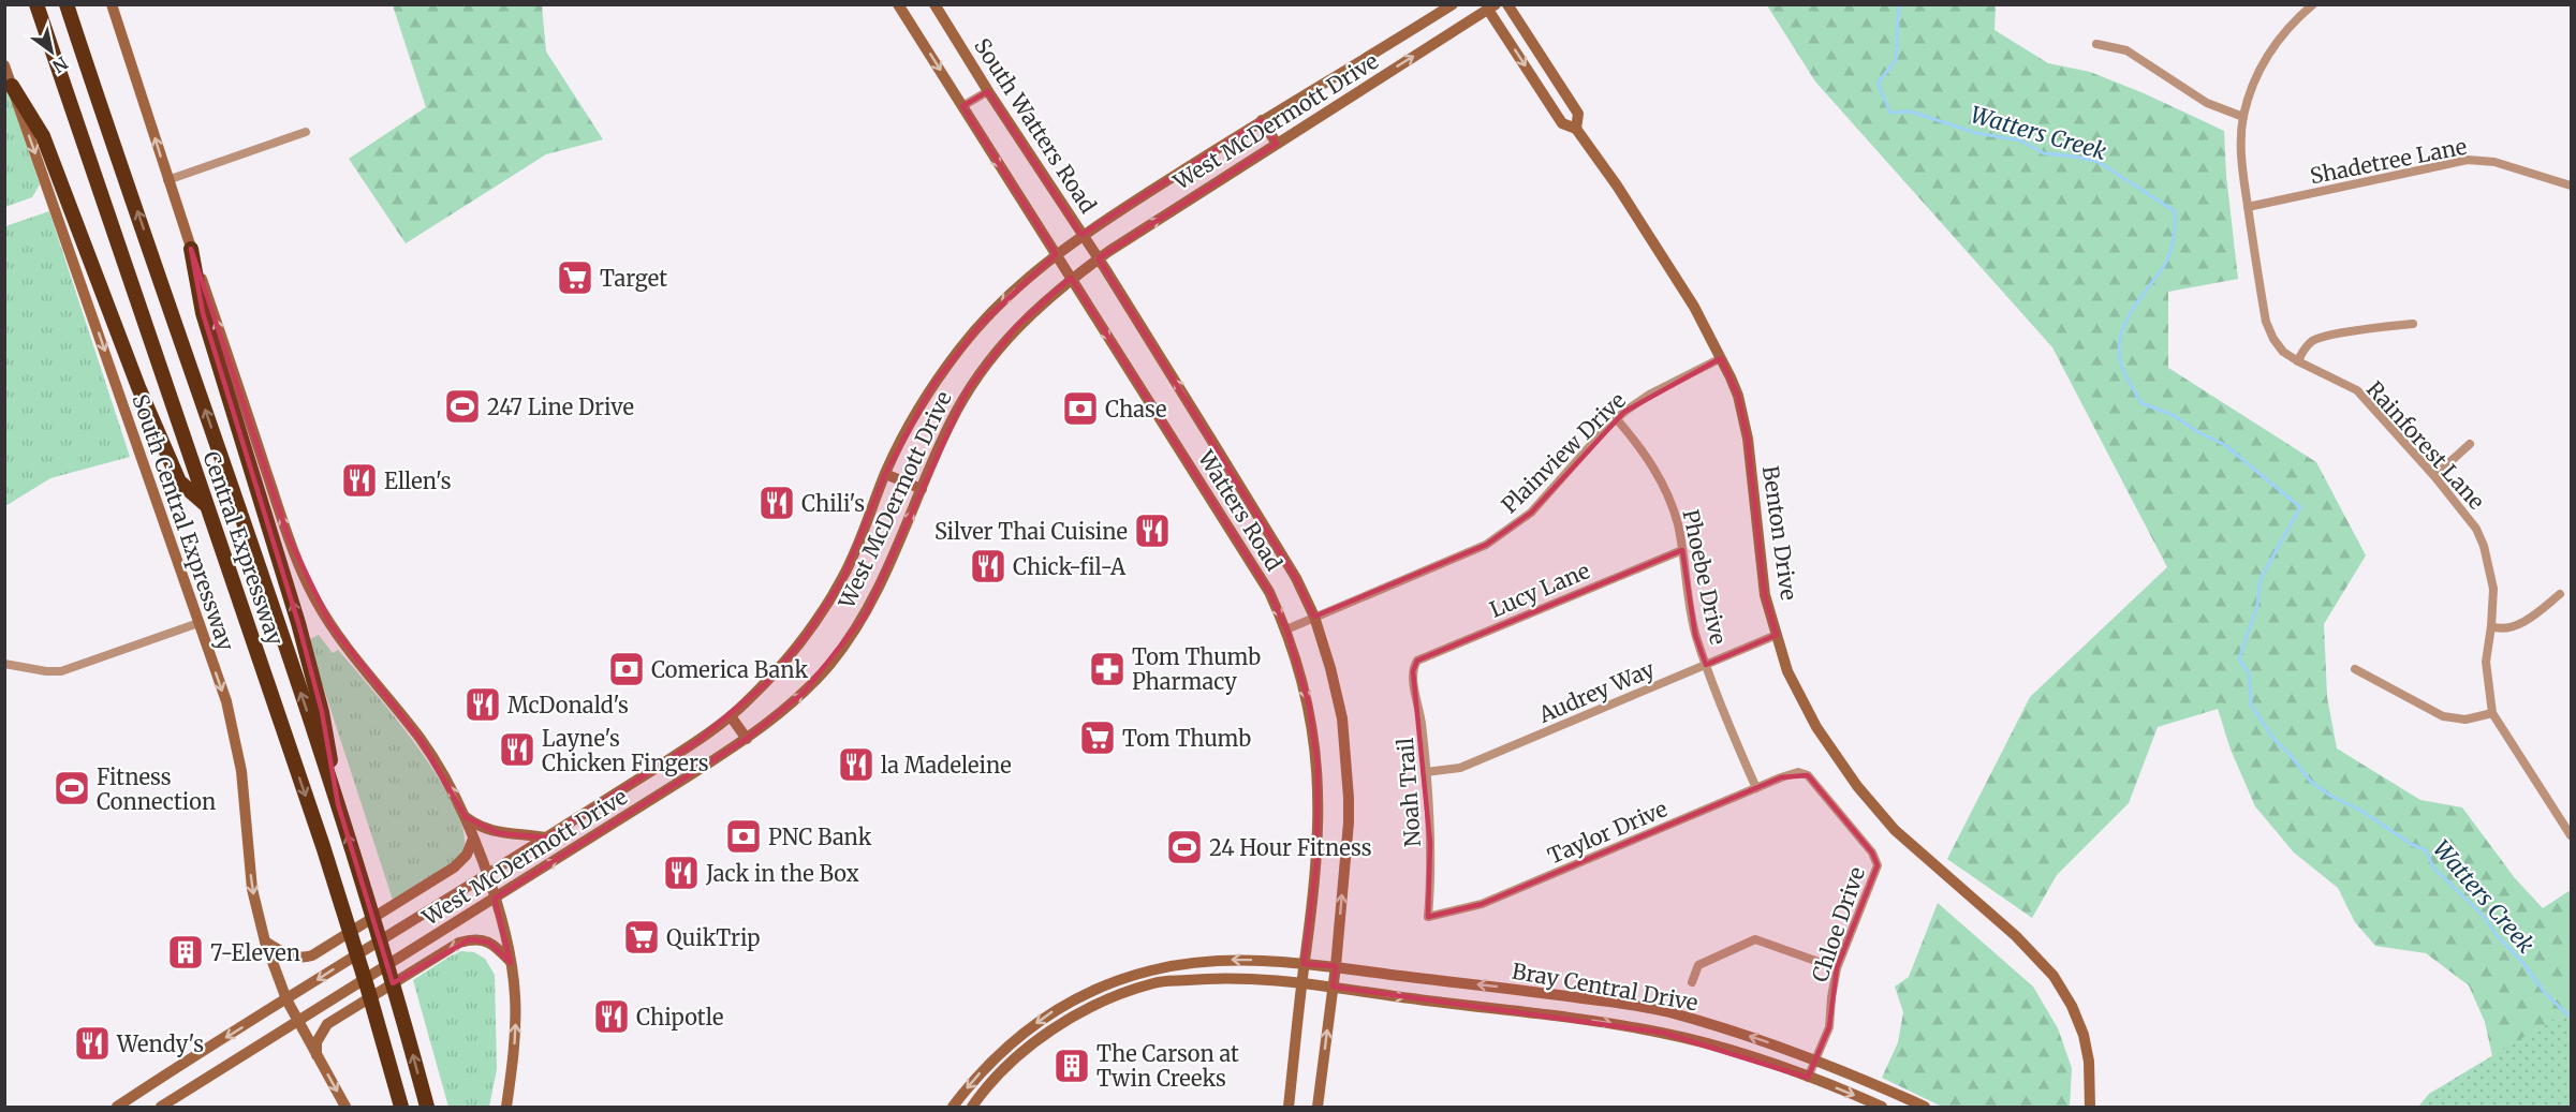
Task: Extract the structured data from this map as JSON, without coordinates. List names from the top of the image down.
{
  "streets": {
    "highway": ["Central Expressway"],
    "main road": [
      "West McDermott Drive",
      "South Watters Road",
      "Watters Road",
      "South Central Expressway",
      "Benton Drive",
      "Bray Central Drive"
    ],
    "street": [
      "Shadetree Lane",
      "Rainforest Lane",
      "Plainview Drive",
      "Phoebe Drive",
      "Lucy Lane",
      "Audrey Way",
      "Noah Trail",
      "Taylor Drive",
      "Chloe Drive"
    ]
  },
  "crossings": [
    ["West McDermott Drive", "South Watters Road"],
    ["West McDermott Drive", "Watters Road"],
    ["West McDermott Drive", "South Central Expressway"],
    ["West McDermott Drive", "Benton Drive"],
    ["South Watters Road", "Watters Road"],
    ["Shadetree Lane", "Rainforest Lane"],
    ["Plainview Drive", "Watters Road"],
    ["Plainview Drive", "Benton Drive"],
    ["Plainview Drive", "Phoebe Drive"],
    ["Watters Road", "Bray Central Drive"],
    ["Benton Drive", "Audrey Way"],
    ["Phoebe Drive", "Lucy Lane"],
    ["Phoebe Drive", "Audrey Way"],
    ["Phoebe Drive", "Taylor Drive"],
    ["Lucy Lane", "Noah Trail"],
    ["Audrey Way", "Noah Trail"],
    ["Noah Trail", "Taylor Drive"],
    ["Taylor Drive", "Chloe Drive"],
    ["Chloe Drive", "Bray Central Drive"]
  ],
  "one_way": ["South Central Expressway"],
  "water": ["Watters Creek"],
  "places": {
    "supermarket": ["Target", "Tom Thumb", "QuikTrip"],
    "sports": ["247 Line Drive", "Fitness Connection", "24 Hour Fitness"],
    "bank": ["Chase", "Comerica Bank", "PNC Bank"],
    "restaurant": [
      "Ellen's",
      "Chili's",
      "Silver Thai Cuisine",
      "Chick-fil-A",
      "McDonald's",
      "Layne's Chicken Fingers",
      "la Madeleine",
      "Jack in the Box",
      "Chipotle",
      "Wendy's"
    ],
    "pharmacy": ["Tom Thumb Pharmacy"],
    "building": ["7-Eleven", "The Carson at Twin Creeks"]
  },
  "north": "bottom right"
}
